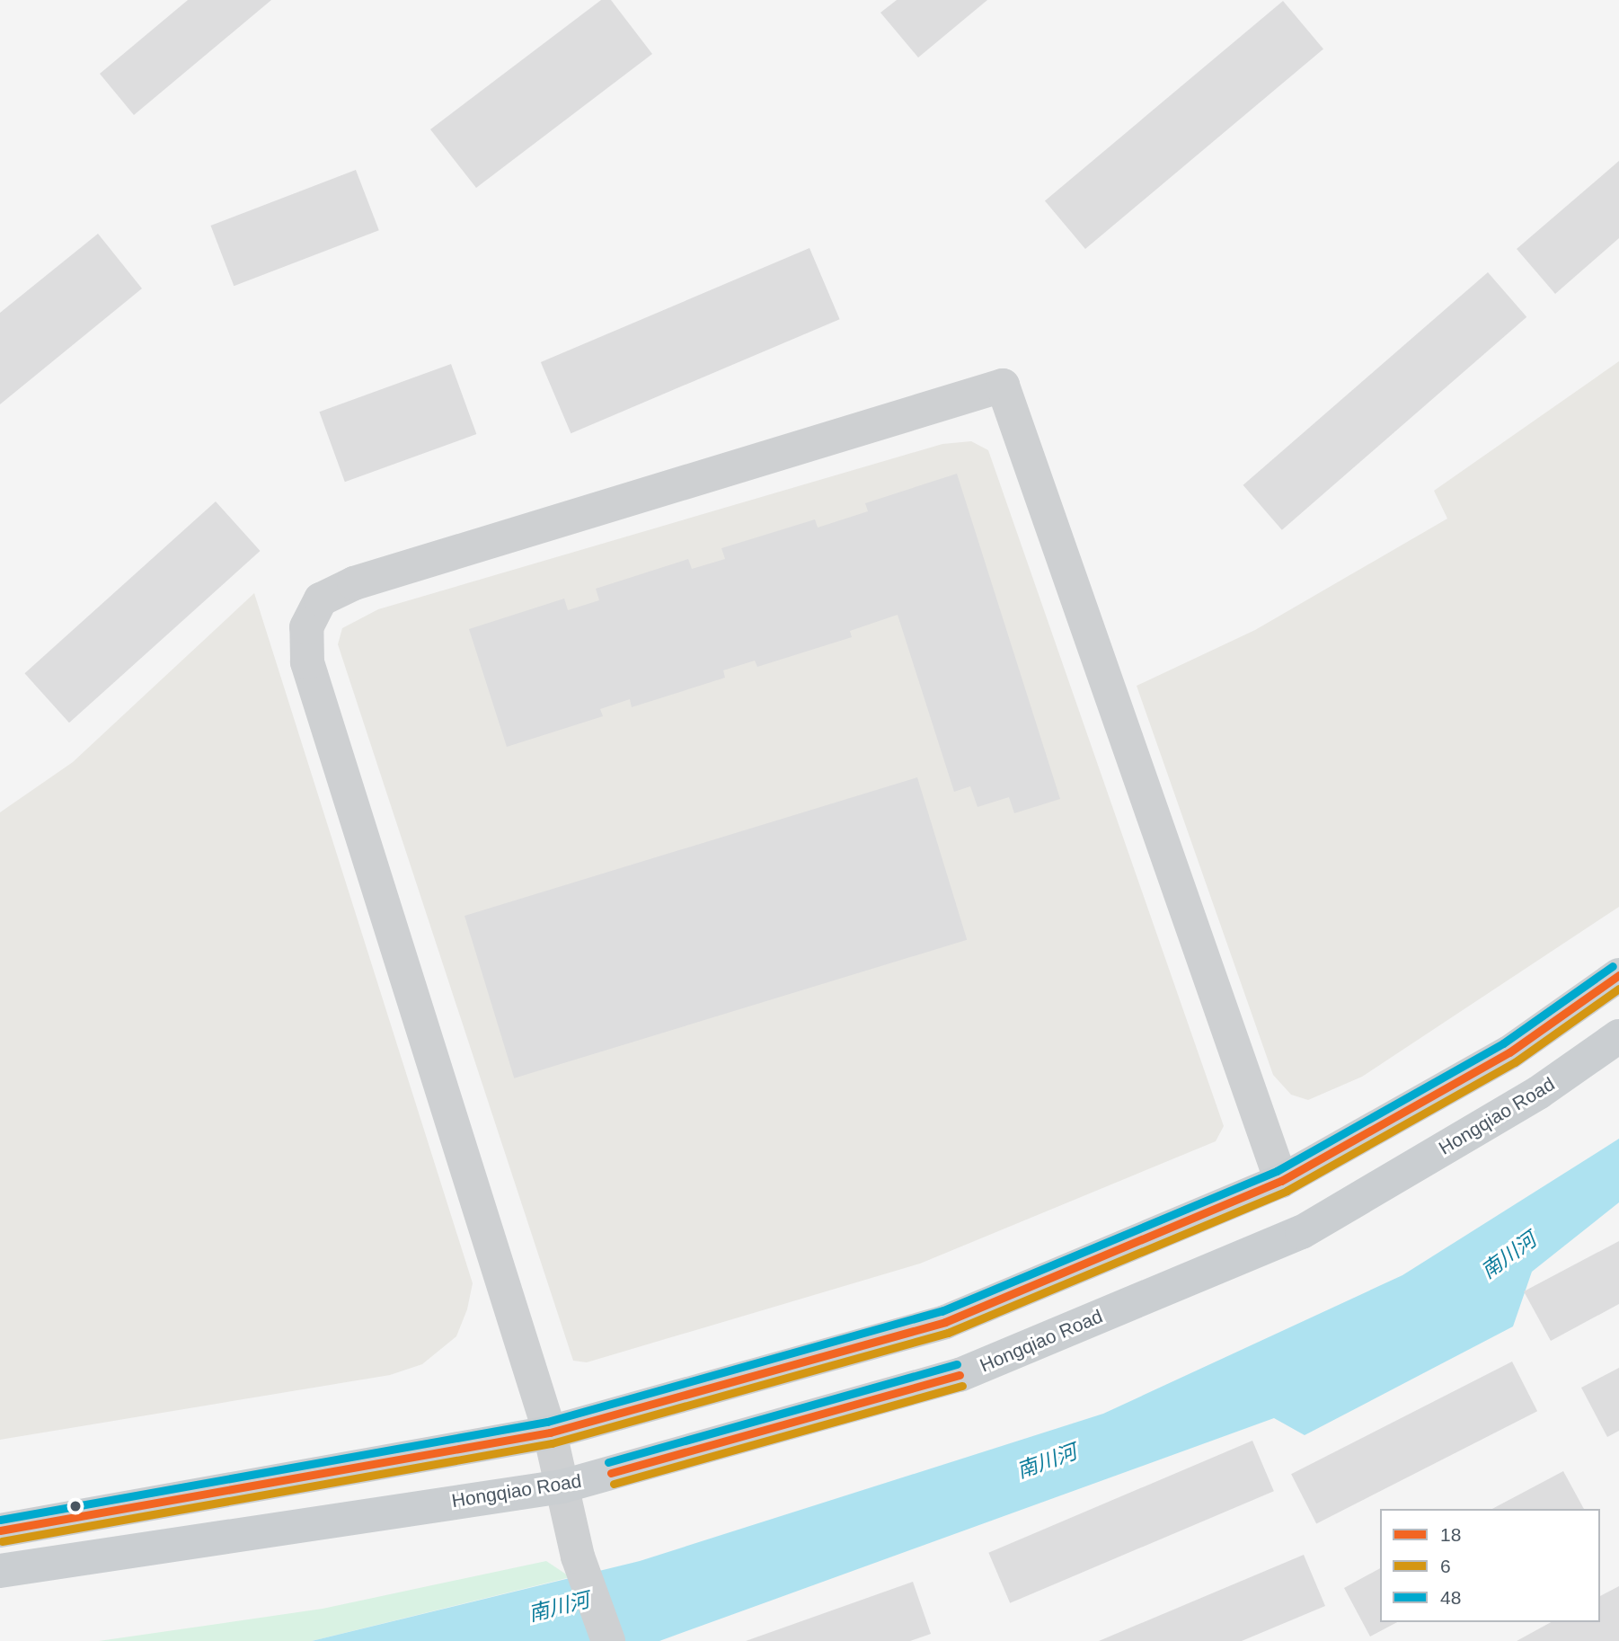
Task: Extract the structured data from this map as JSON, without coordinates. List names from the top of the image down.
{
  "streets": {
    "main road": ["Hongqiao Road"]
  },
  "water": ["南川河"],
  "lines": ["transit line 48", "transit line 18", "transit line 6"],
  "legend": ["18", "6", "48"]
}
